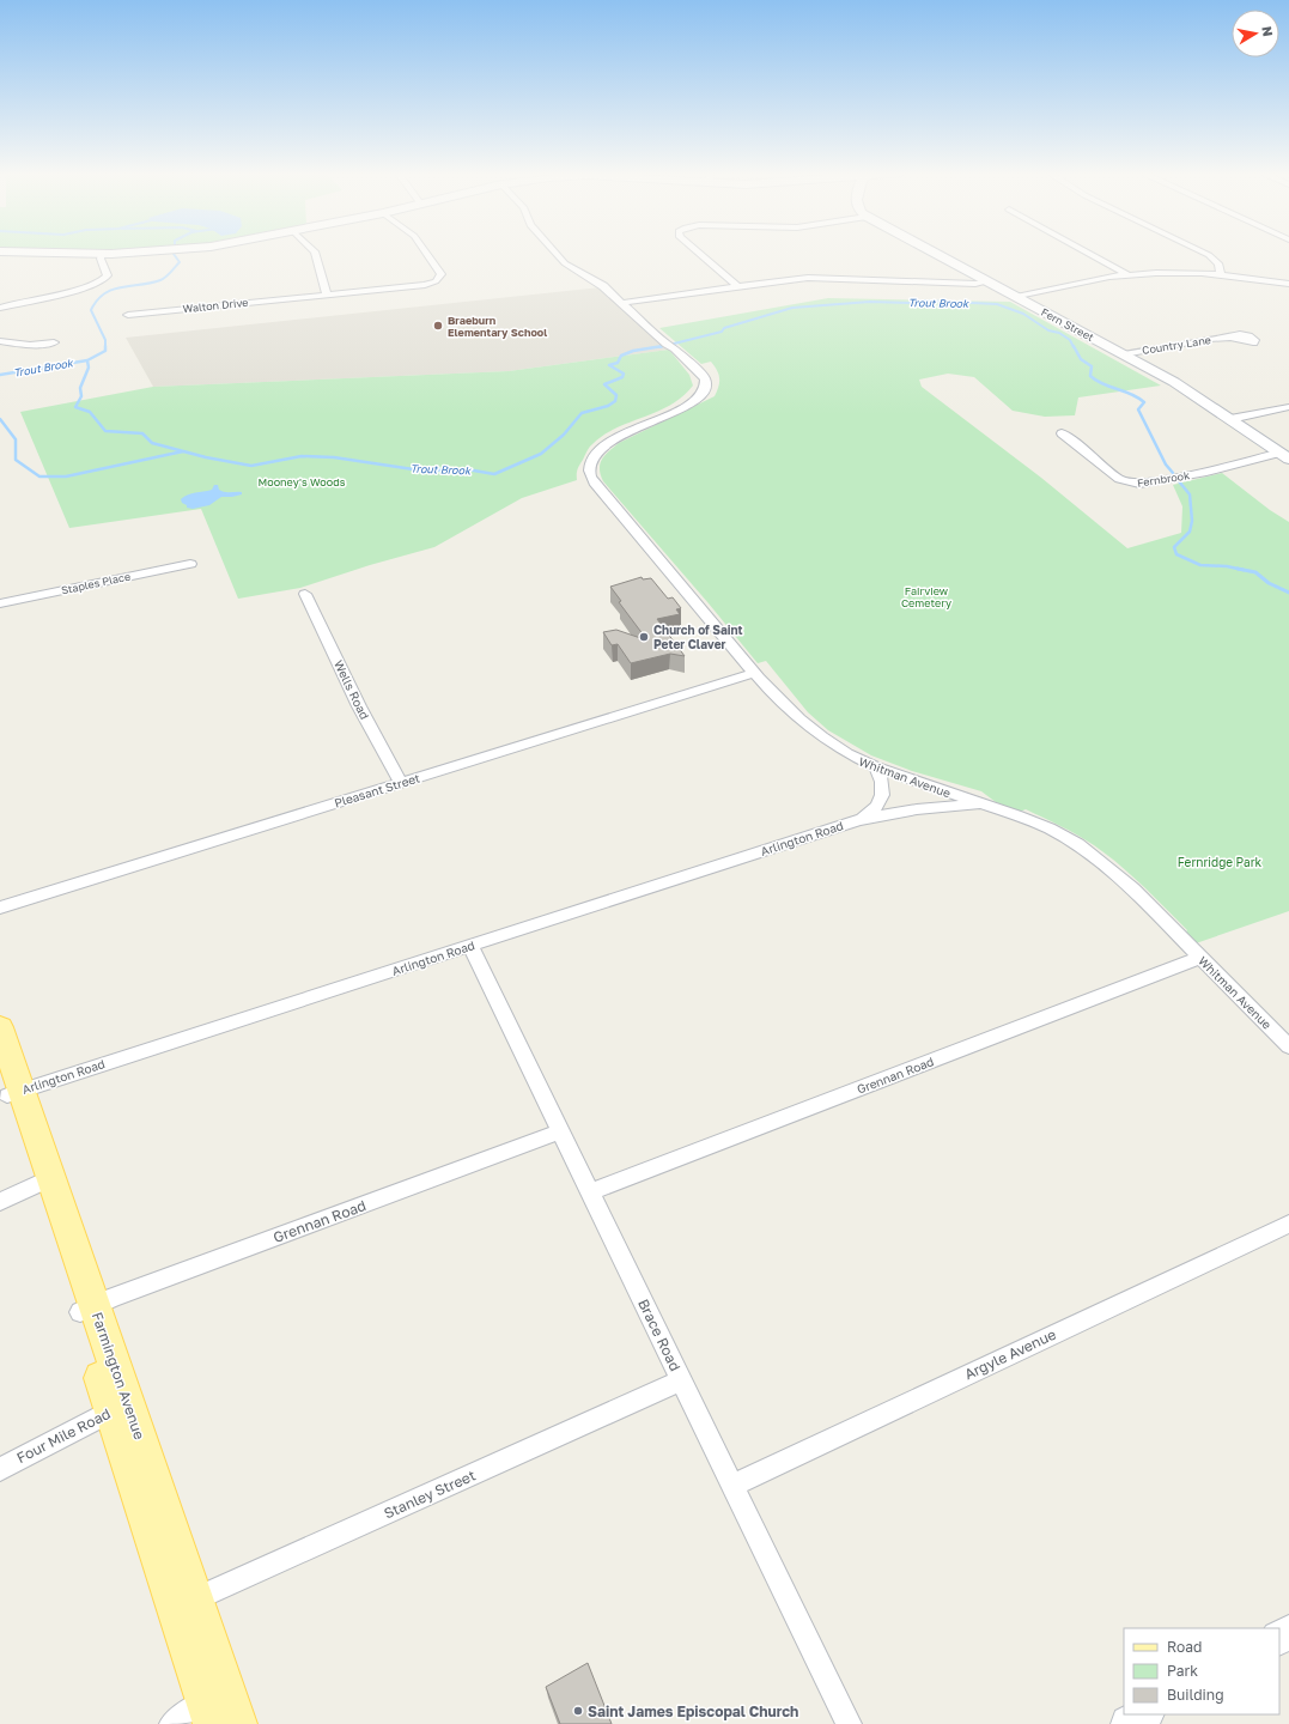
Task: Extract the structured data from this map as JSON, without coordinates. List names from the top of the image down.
{
  "streets": {
    "main road": ["Fern Street", "Farmington Avenue"],
    "street": [
      "Walton Drive",
      "Country Lane",
      "Fernbrook",
      "Staples Place",
      "Wells Road",
      "Whitman Avenue",
      "Pleasant Street",
      "Arlington Road",
      "Grennan Road",
      "Brace Road",
      "Argyle Avenue",
      "Four Mile Road",
      "Stanley Street"
    ]
  },
  "crossings": [
    ["Fern Street", "Country Lane"],
    ["Fern Street", "Fernbrook"],
    ["Wells Road", "Pleasant Street"],
    ["Whitman Avenue", "Pleasant Street"],
    ["Whitman Avenue", "Arlington Road"],
    ["Whitman Avenue", "Grennan Road"],
    ["Arlington Road", "Brace Road"],
    ["Arlington Road", "Farmington Avenue"],
    ["Grennan Road", "Brace Road"],
    ["Grennan Road", "Farmington Avenue"],
    ["Brace Road", "Argyle Avenue"],
    ["Brace Road", "Stanley Street"],
    ["Farmington Avenue", "Four Mile Road"],
    ["Farmington Avenue", "Stanley Street"]
  ],
  "water": ["Trout Brook"],
  "parks": ["Mooney's Woods", "Fairview Cemetery", "Fernridge Park"],
  "places": ["Braeburn Elementary School", "Church of Saint Peter Claver", "Saint James Episcopal Church"],
  "legend": ["Road", "Park", "Building"],
  "north": "right"
}
